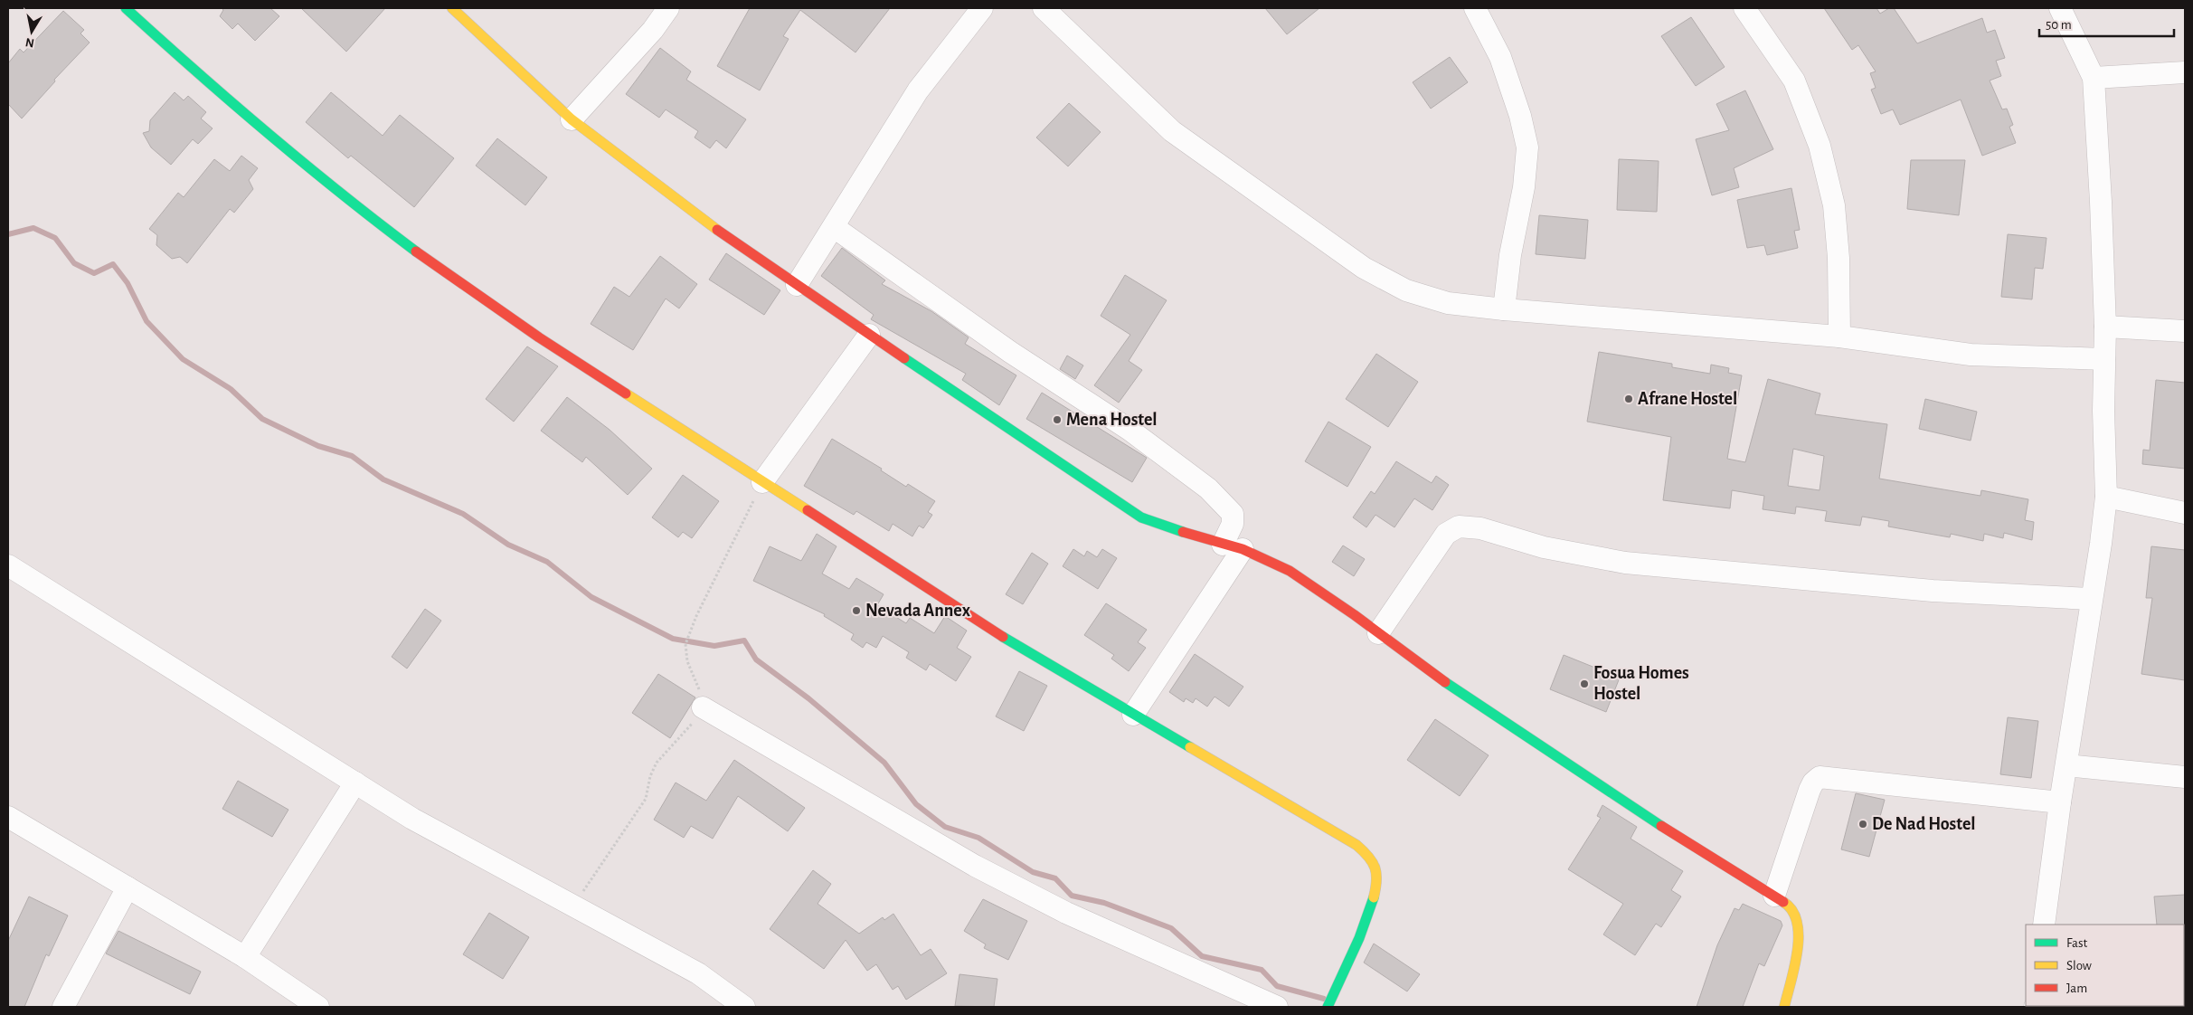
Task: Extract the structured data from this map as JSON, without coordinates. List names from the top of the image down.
{
  "places": [
    "Afrane Hostel",
    "Mena Hostel",
    "Nevada Annex",
    "Fosua Homes Hostel",
    "De Nad Hostel"
  ],
  "legend": ["Fast", "Slow", "Jam"],
  "scale_bar": "50 m",
  "north": "bottom"
}
